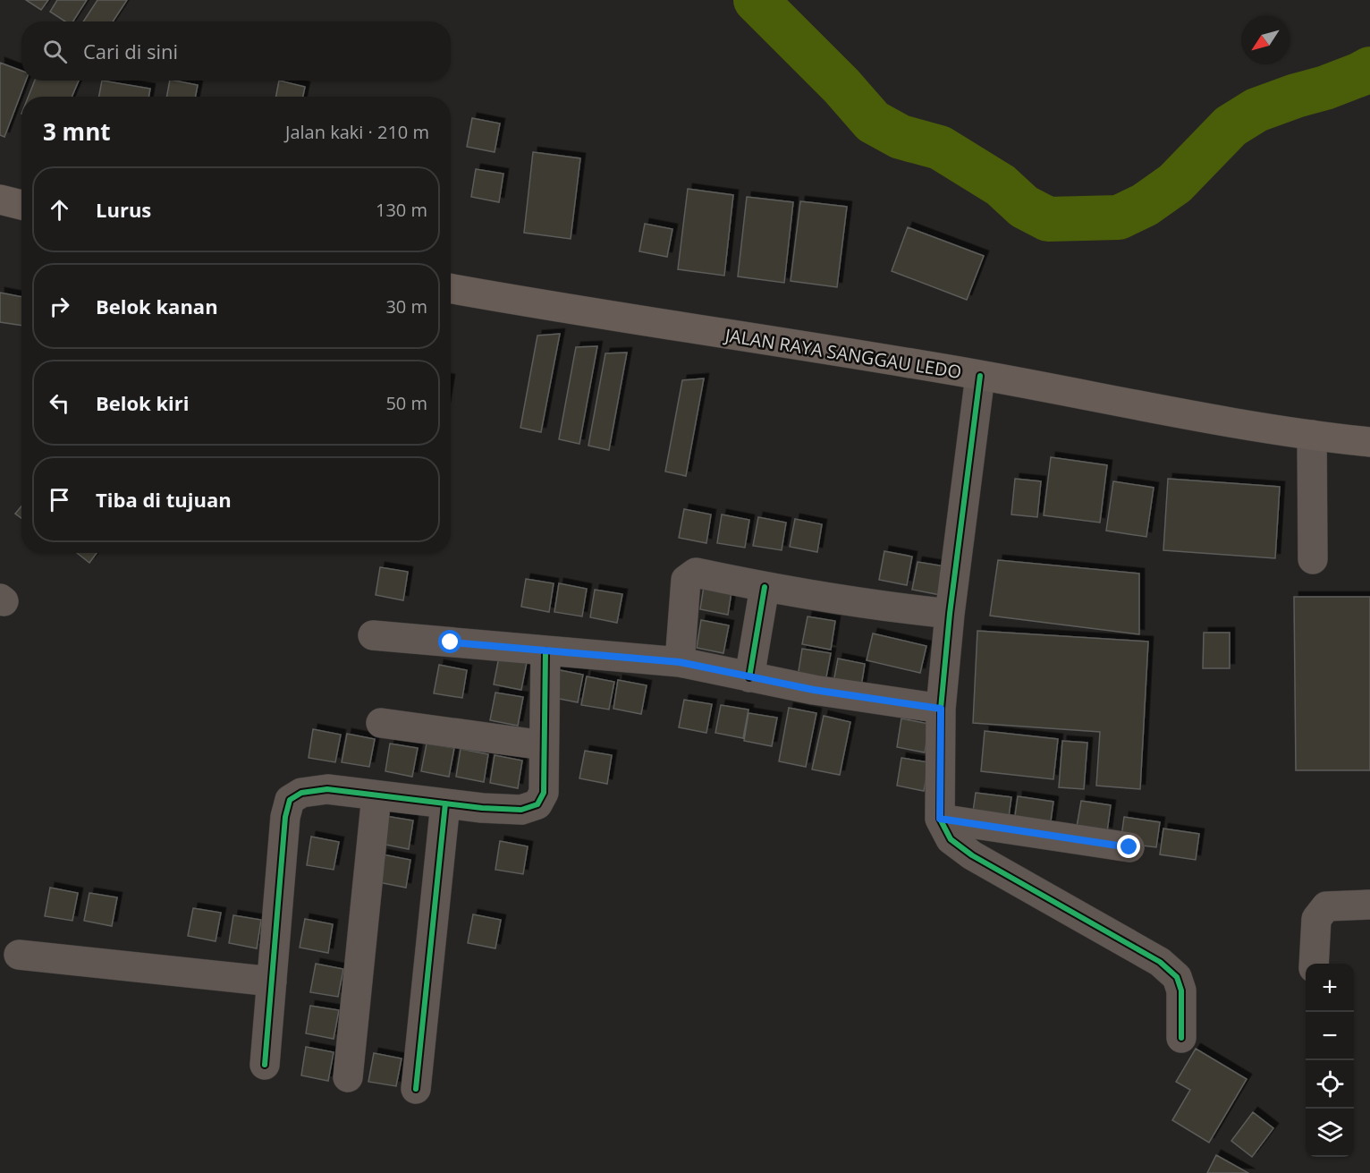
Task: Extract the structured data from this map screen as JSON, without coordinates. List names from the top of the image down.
{
  "streets": {
    "highway": ["JALAN RAYA SANGGAU LEDO"]
  },
  "north": "bottom left",
  "page": {
    "search": "Cari di sini",
    "heading": ["3 mnt", "Jalan kaki · 210 m"],
    "list": [
      ["Lurus", "130 m"],
      ["Belok kanan", "30 m"],
      ["Belok kiri", "50 m"],
      "Tiba di tujuan"
    ],
    "map_buttons": ["+", "−"]
  }
}
